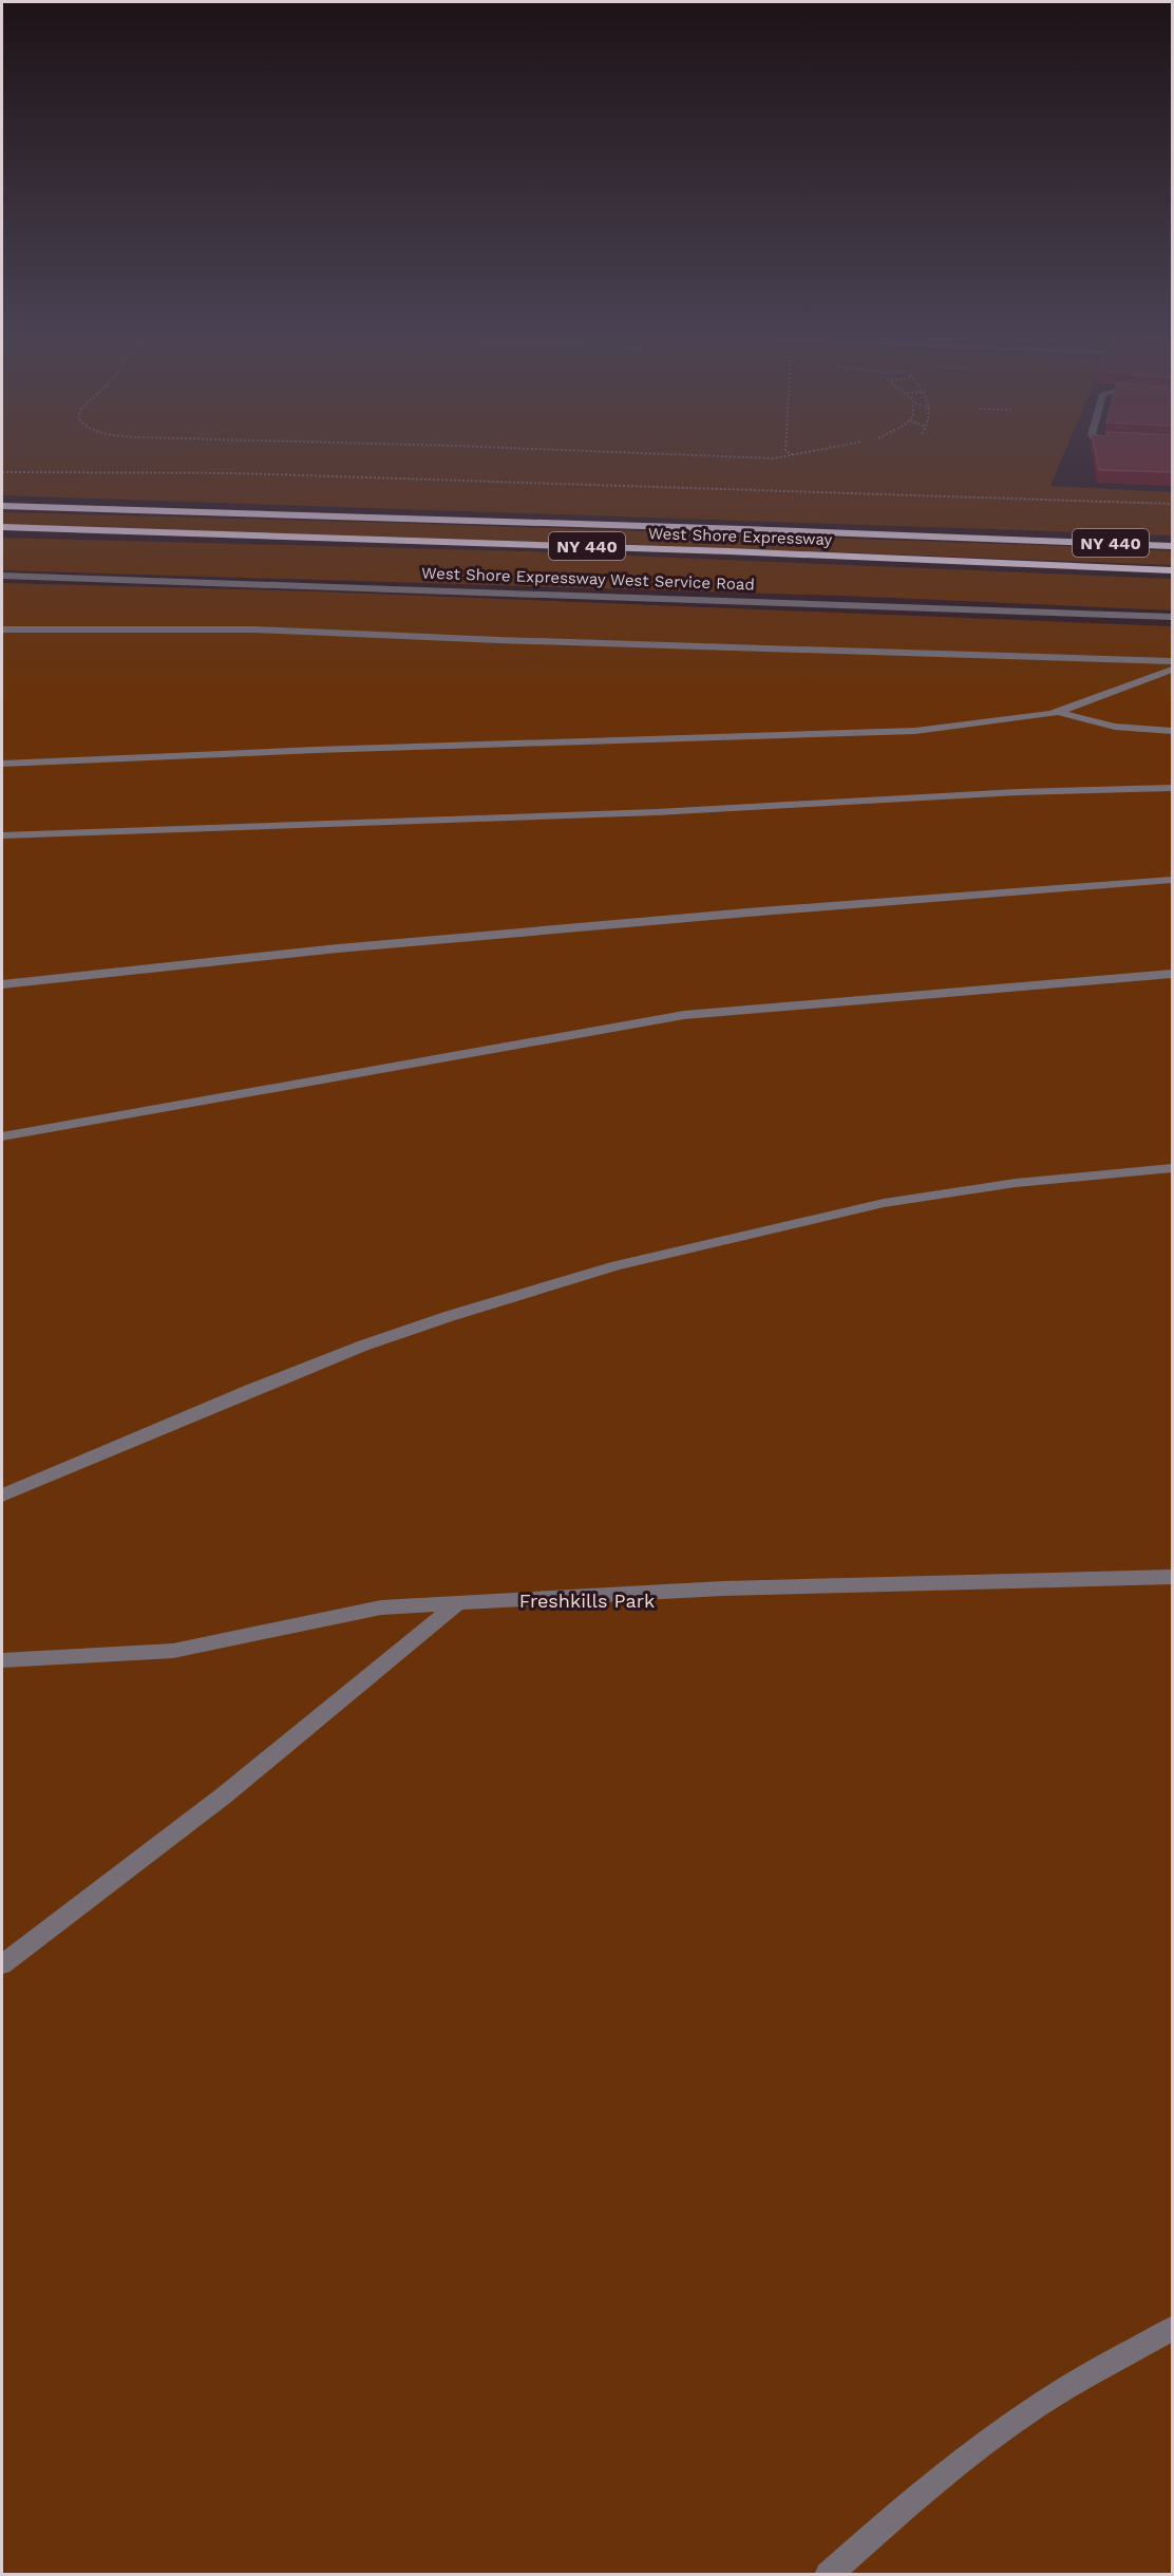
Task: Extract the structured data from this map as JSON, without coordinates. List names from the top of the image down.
{
  "streets": {
    "highway": ["West Shore Expressway", "NY 440"],
    "street": ["West Shore Expressway West Service Road"]
  },
  "parks": ["Freshkills Park"]
}
